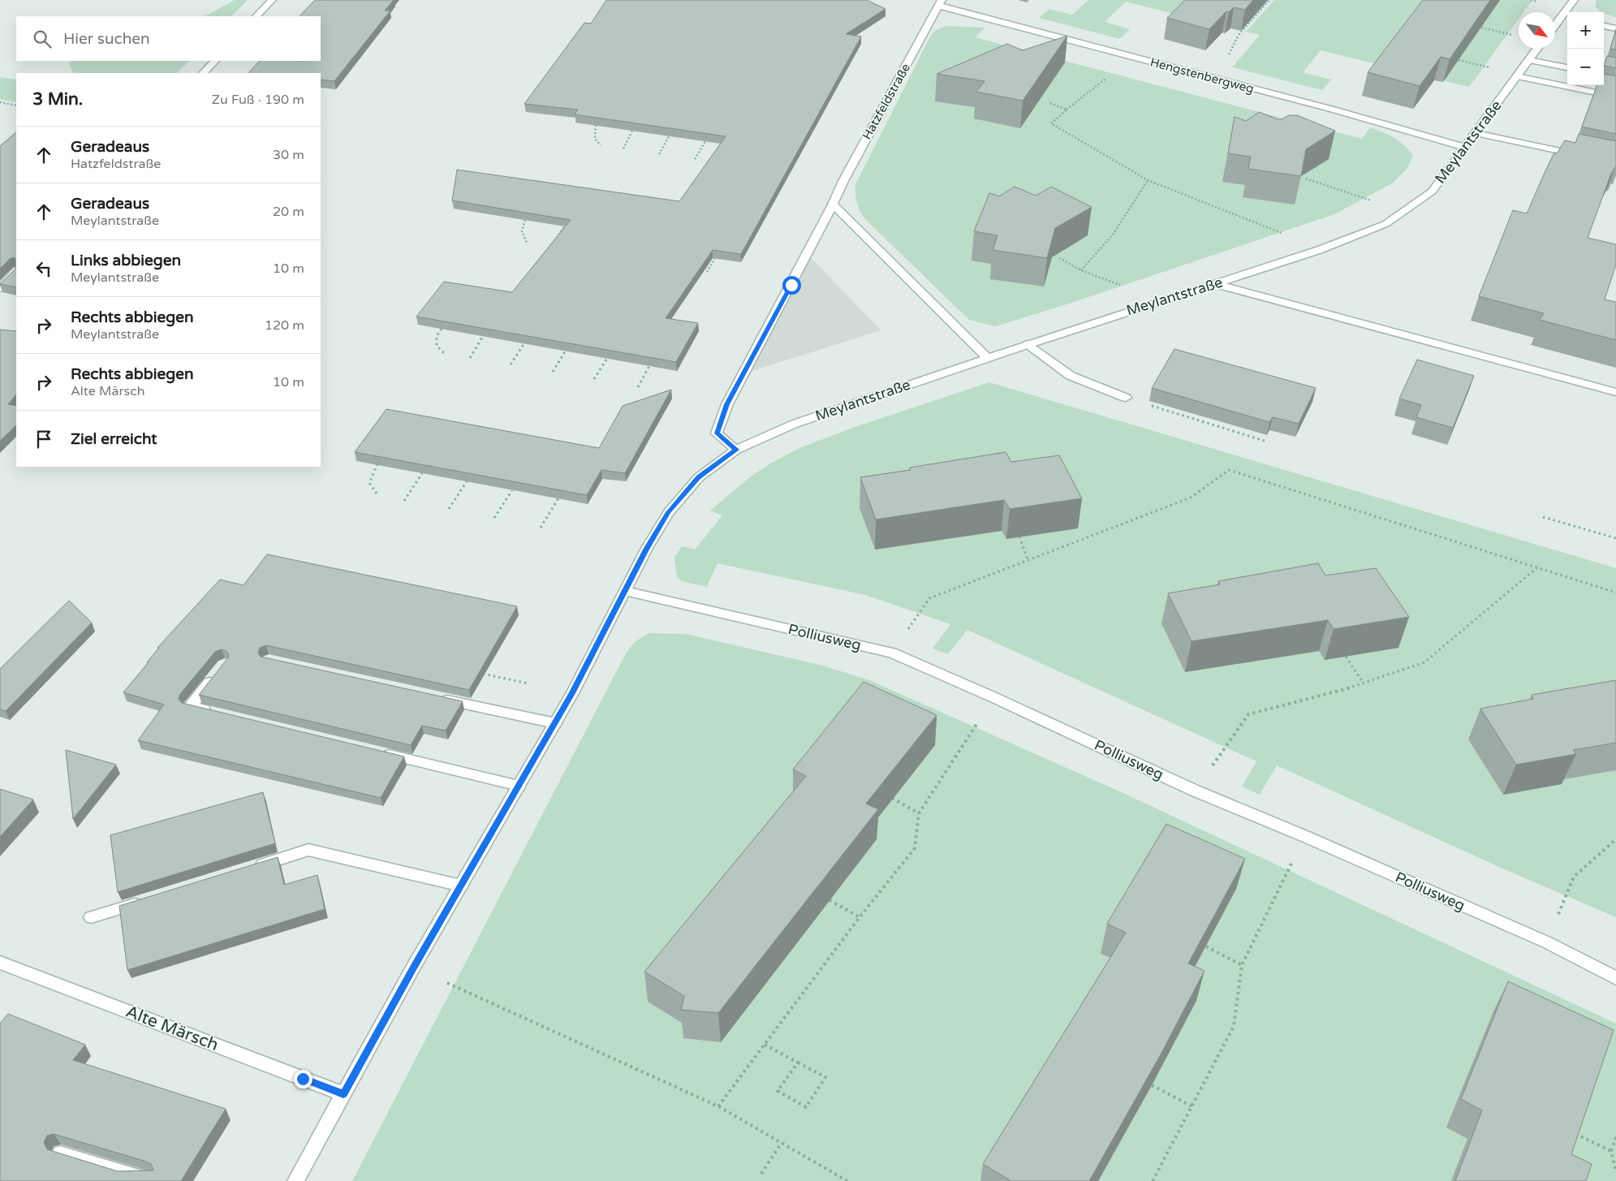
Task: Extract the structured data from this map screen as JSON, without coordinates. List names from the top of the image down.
{
  "streets": {
    "street": [
      "Hengstenbergweg",
      "Hatzfeldstraße",
      "Meylantstraße",
      "Polliusweg",
      "Alte Märsch"
    ]
  },
  "crossings": [
    ["Hengstenbergweg", "Hatzfeldstraße"],
    ["Hengstenbergweg", "Meylantstraße"],
    ["Hatzfeldstraße", "Meylantstraße"],
    ["Meylantstraße", "Polliusweg"],
    ["Meylantstraße", "Alte Märsch"]
  ],
  "north": "bottom right",
  "page": {
    "map_buttons": ["+", "−"],
    "search": "Hier suchen",
    "heading": ["3 Min.", "Zu Fuß · 190 m"],
    "list": [
      ["Geradeaus", "Hatzfeldstraße", "30 m"],
      ["Geradeaus", "Meylantstraße", "20 m"],
      ["Links abbiegen", "Meylantstraße", "10 m"],
      ["Rechts abbiegen", "Meylantstraße", "120 m"],
      ["Rechts abbiegen", "Alte Märsch", "10 m"],
      "Ziel erreicht"
    ]
  }
}
